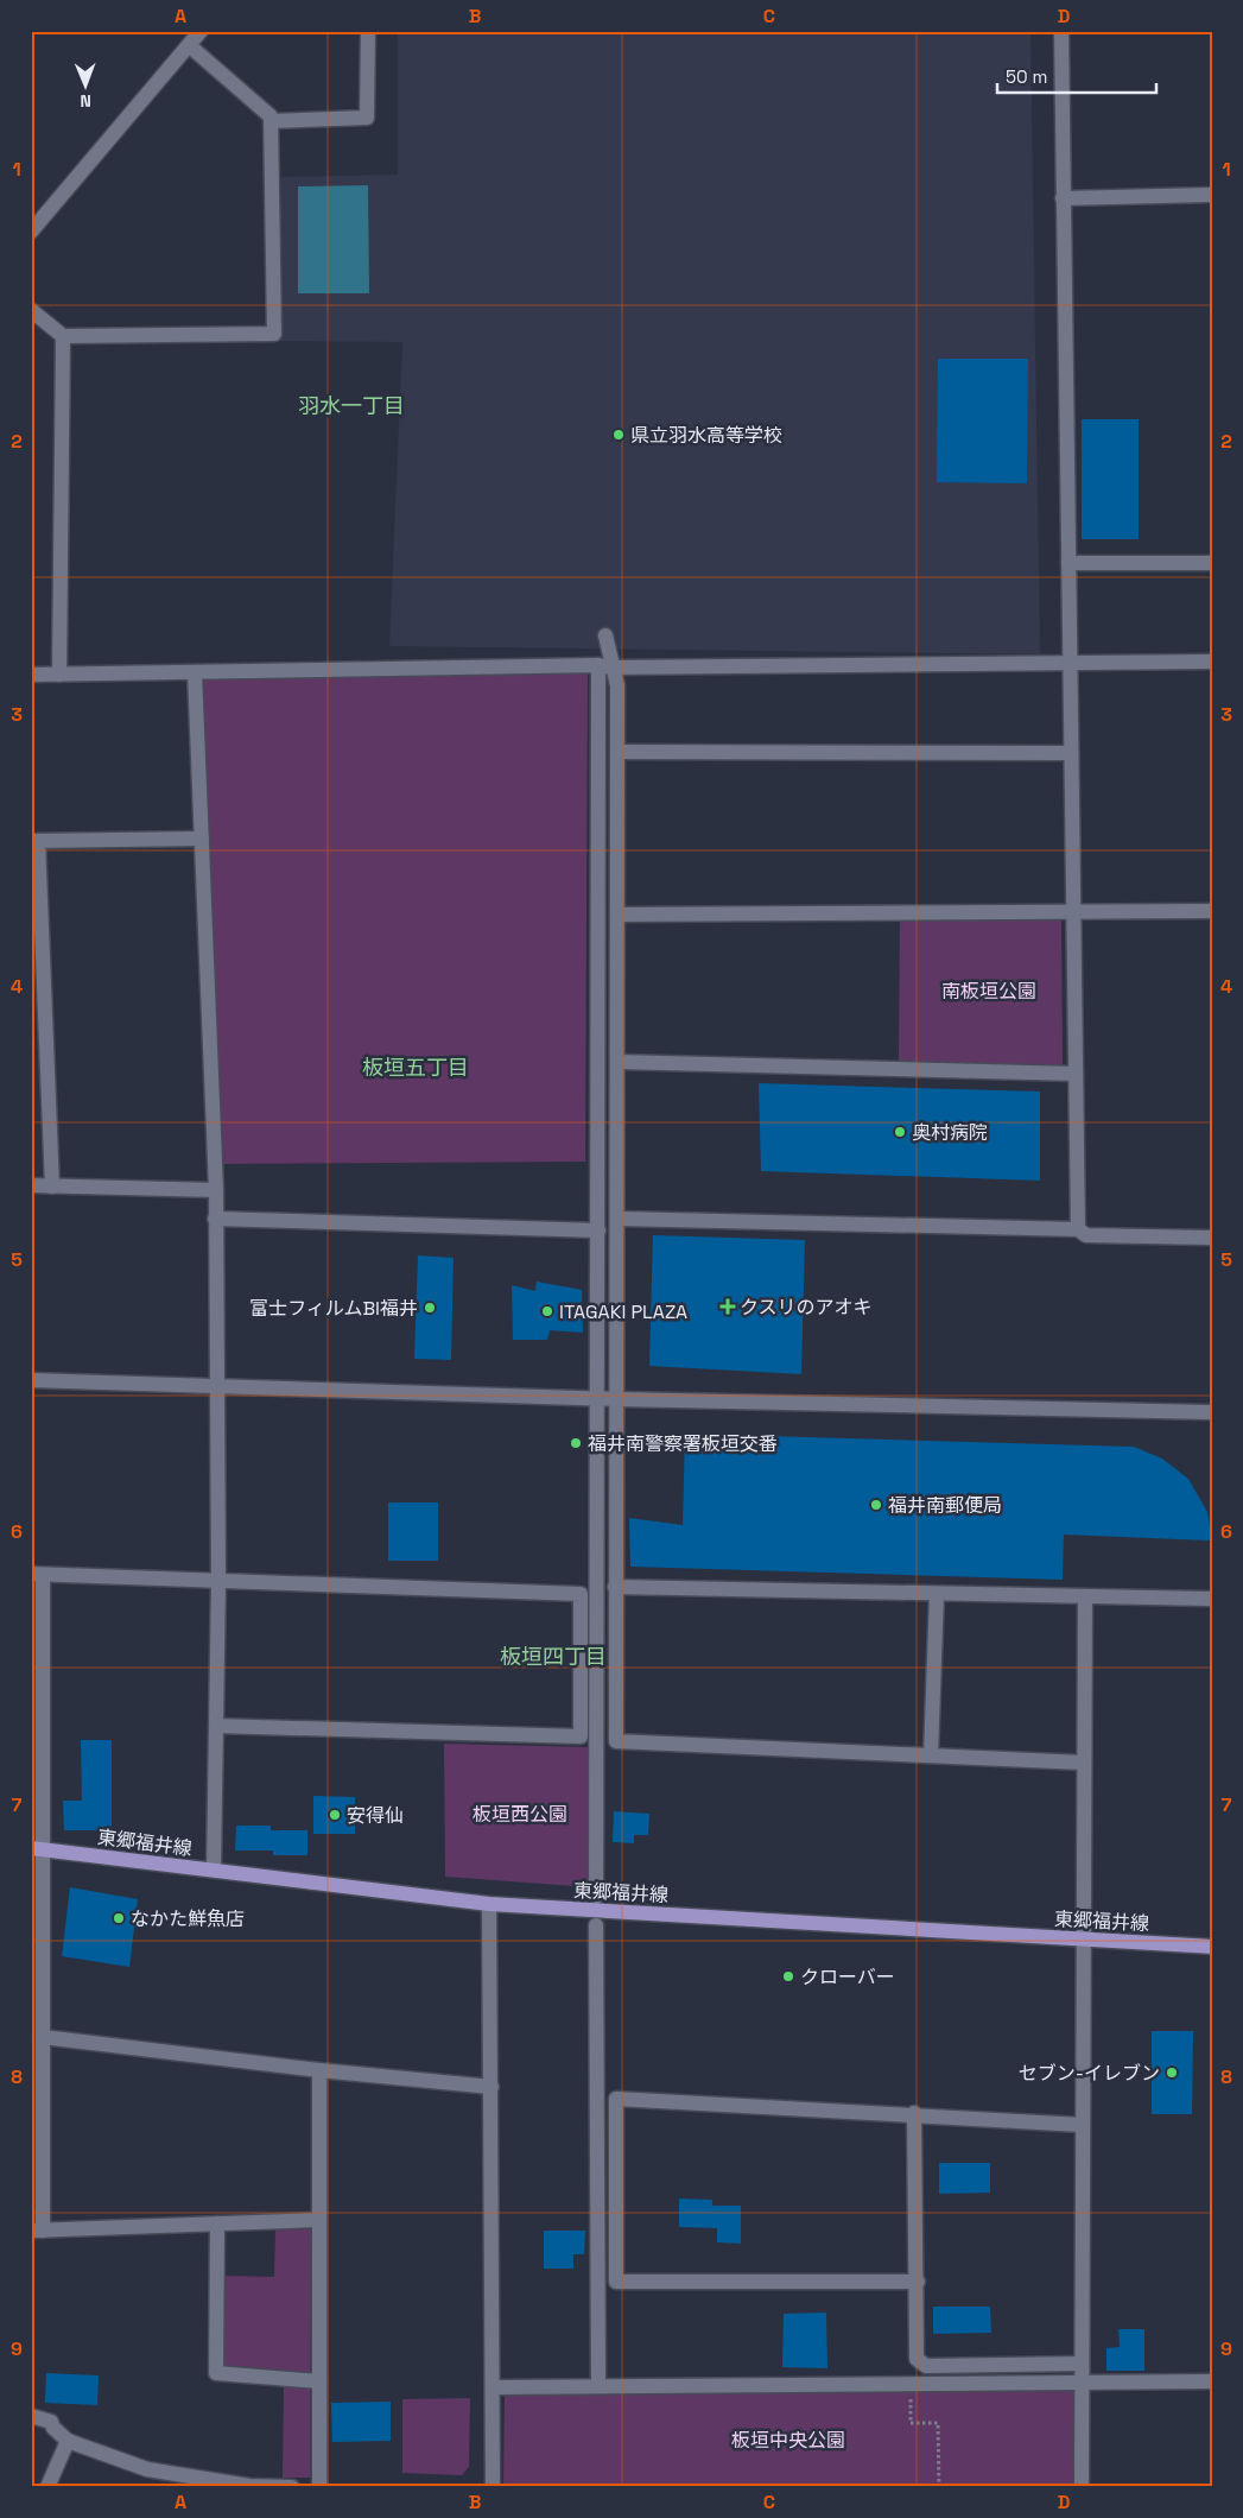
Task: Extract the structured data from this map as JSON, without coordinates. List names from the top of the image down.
{
  "streets": {
    "main road": ["東郷福井線"]
  },
  "districts": ["羽水一丁目", "板垣五丁目", "板垣四丁目"],
  "parks": ["南板垣公園", "板垣西公園", "板垣中央公園"],
  "places": {
    "other": [
      "県立羽水高等学校",
      "奥村病院",
      "富士フィルムBI福井",
      "ITAGAKI PLAZA",
      "福井南警察署板垣交番",
      "福井南郵便局",
      "安得仙",
      "なかた鮮魚店",
      "クローバー",
      "セブン-イレブン"
    ],
    "health": ["クスリのアオキ"]
  },
  "scale_bar": "50 m",
  "north": "bottom",
  "grid": {
    "columns": [
      "A",
      "B",
      "C",
      "D"
    ],
    "rows": [
      "1",
      "2",
      "3",
      "4",
      "5",
      "6",
      "7",
      "8",
      "9"
    ]
  }
}
